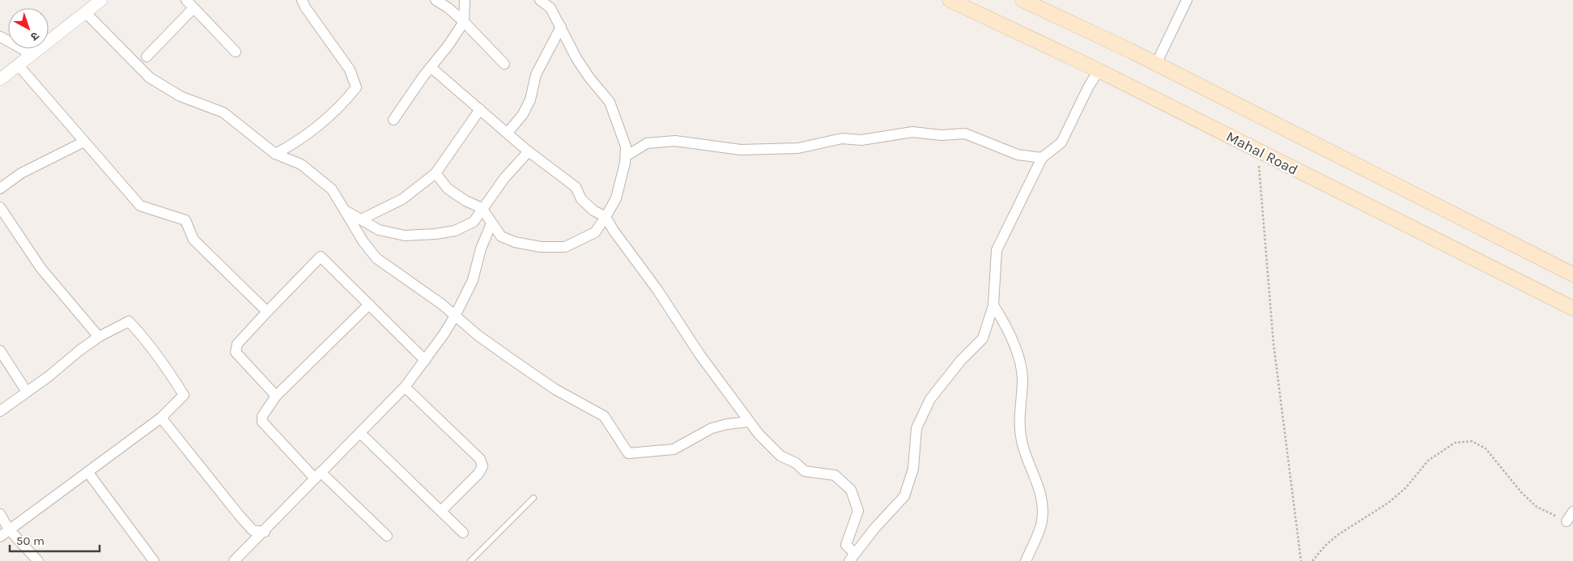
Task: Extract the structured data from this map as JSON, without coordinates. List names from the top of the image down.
{
  "streets": {
    "main road": ["Mahal Road"]
  },
  "scale_bar": "50 m",
  "north": "bottom right"
}
